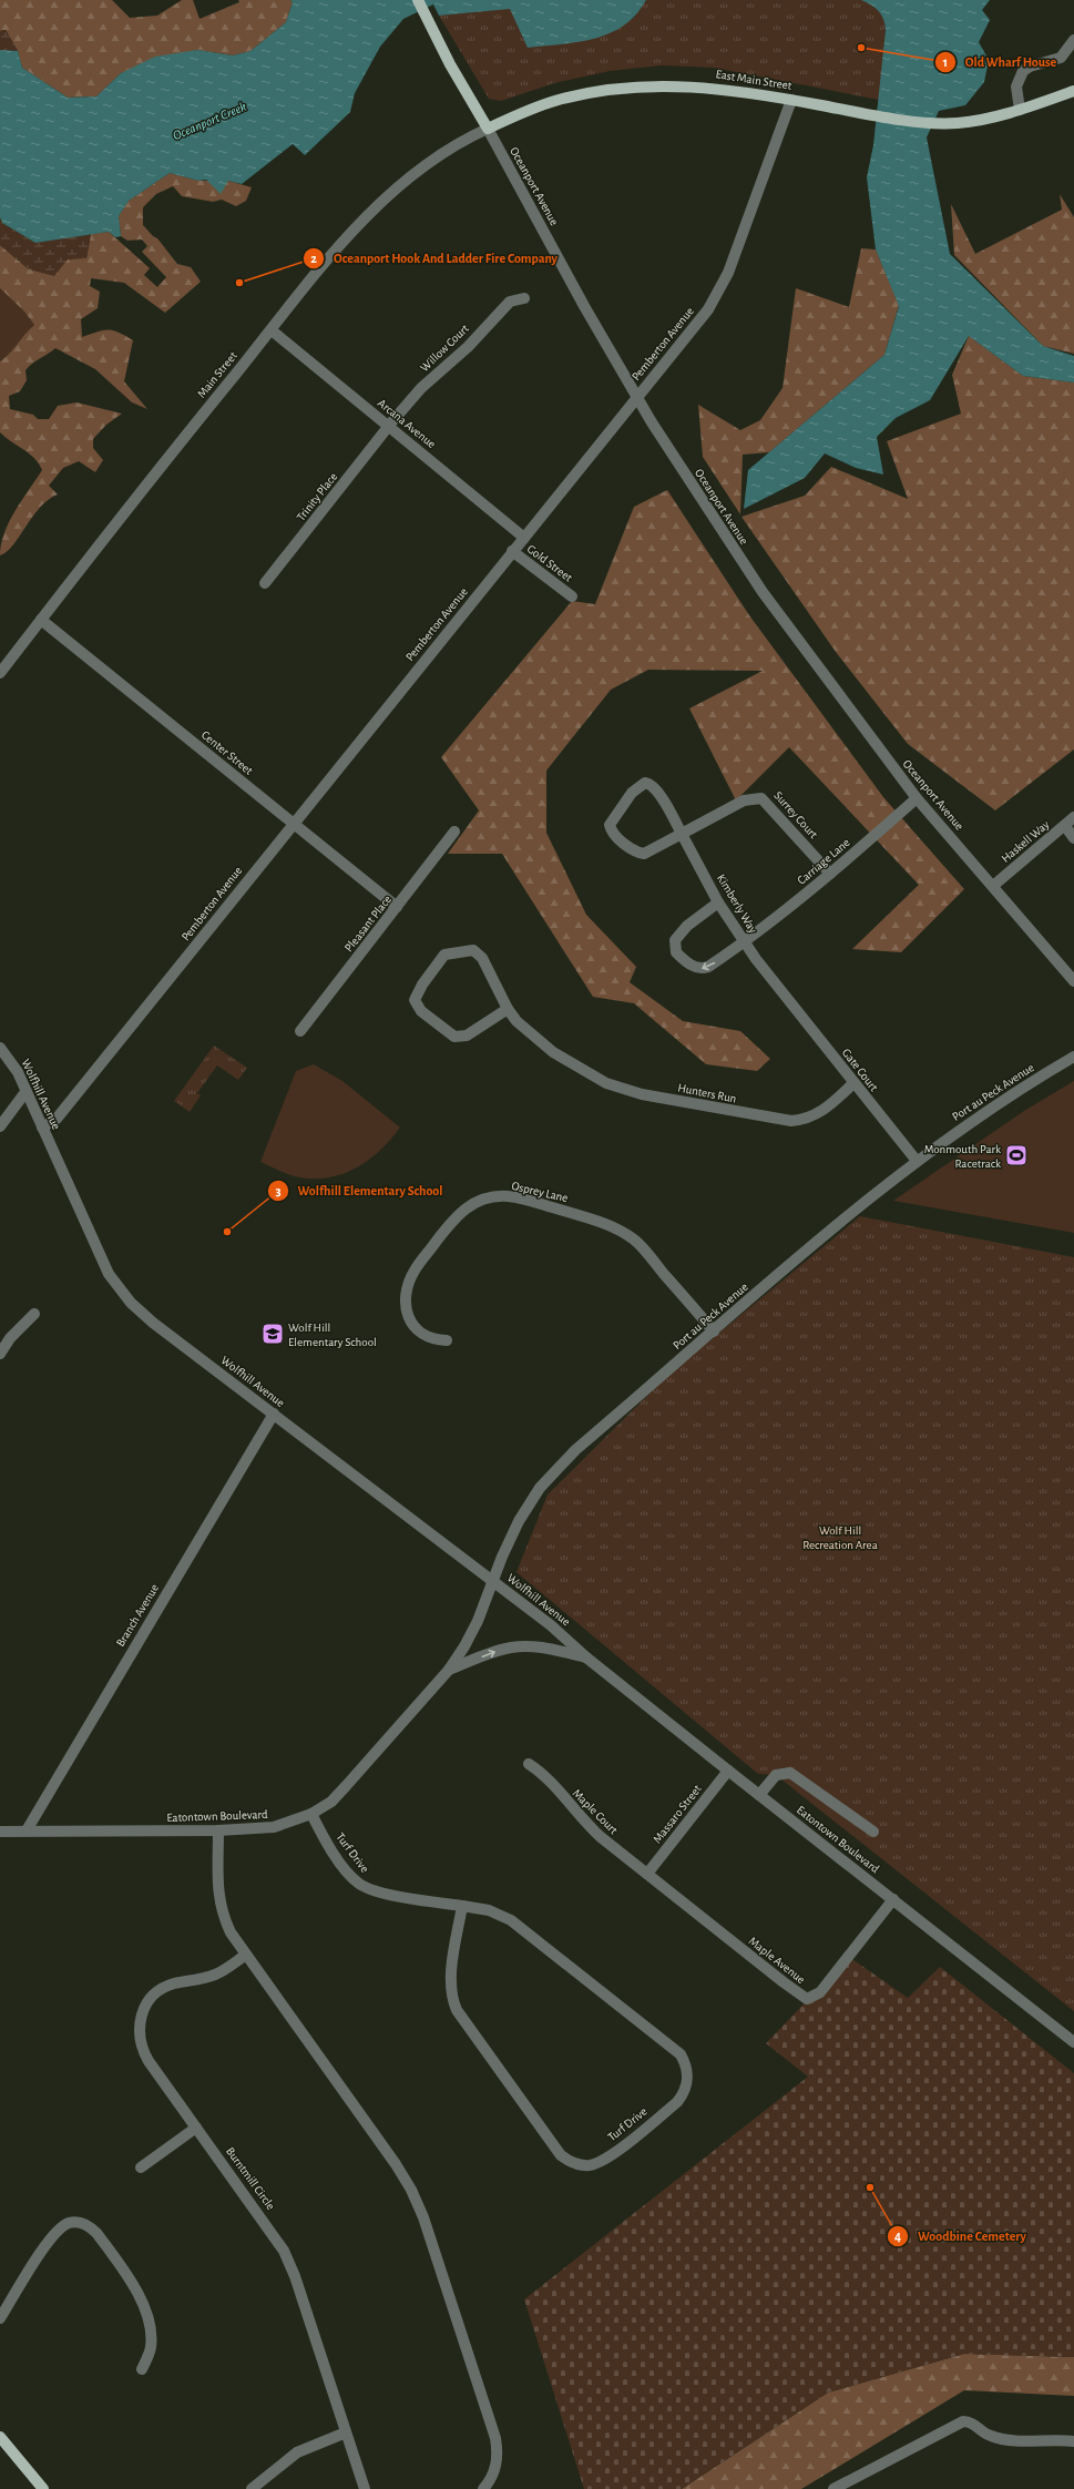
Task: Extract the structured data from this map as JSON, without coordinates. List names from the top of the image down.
{
  "streets": {
    "main road": ["East Main Street", "Oceanport Avenue"],
    "street": [
      "Pemberton Avenue",
      "Willow Court",
      "Main Street",
      "Arcana Avenue",
      "Trinity Place",
      "Gold Street",
      "Center Street",
      "Surrey Court",
      "Haskell Way",
      "Carriage Lane",
      "Kimberly Way",
      "Pleasant Place",
      "Gate Court",
      "Port au Peck Avenue",
      "Hunters Run",
      "Wolfhill Avenue",
      "Osprey Lane",
      "Branch Avenue",
      "Maple Court",
      "Massaro Street",
      "Eatontown Boulevard",
      "Turf Drive",
      "Maple Avenue",
      "Burntmill Circle"
    ]
  },
  "crossings": [
    ["East Main Street", "Oceanport Avenue"],
    ["East Main Street", "Pemberton Avenue"],
    ["East Main Street", "Main Street"],
    ["Oceanport Avenue", "Pemberton Avenue"],
    ["Oceanport Avenue", "Main Street"],
    ["Oceanport Avenue", "Haskell Way"],
    ["Oceanport Avenue", "Carriage Lane"],
    ["Pemberton Avenue", "Arcana Avenue"],
    ["Pemberton Avenue", "Gold Street"],
    ["Pemberton Avenue", "Center Street"],
    ["Pemberton Avenue", "Wolfhill Avenue"],
    ["Willow Court", "Arcana Avenue"],
    ["Willow Court", "Trinity Place"],
    ["Main Street", "Arcana Avenue"],
    ["Main Street", "Center Street"],
    ["Arcana Avenue", "Trinity Place"],
    ["Center Street", "Pleasant Place"],
    ["Surrey Court", "Carriage Lane"],
    ["Surrey Court", "Kimberly Way"],
    ["Carriage Lane", "Kimberly Way"],
    ["Kimberly Way", "Gate Court"],
    ["Gate Court", "Port au Peck Avenue"],
    ["Gate Court", "Hunters Run"],
    ["Port au Peck Avenue", "Wolfhill Avenue"],
    ["Port au Peck Avenue", "Osprey Lane"],
    ["Port au Peck Avenue", "Eatontown Boulevard"],
    ["Wolfhill Avenue", "Branch Avenue"],
    ["Wolfhill Avenue", "Eatontown Boulevard"],
    ["Branch Avenue", "Eatontown Boulevard"],
    ["Maple Court", "Massaro Street"],
    ["Maple Court", "Maple Avenue"],
    ["Massaro Street", "Eatontown Boulevard"],
    ["Massaro Street", "Maple Avenue"],
    ["Eatontown Boulevard", "Turf Drive"],
    ["Eatontown Boulevard", "Maple Avenue"]
  ],
  "water": ["Oceanport Creek"],
  "parks": ["Wolf Hill Recreation Area"],
  "places": {
    "other": [
      "Old Wharf House",
      "Oceanport Hook And Ladder Fire Company",
      "Wolfhill Elementary School",
      "Woodbine Cemetery"
    ],
    "sports": ["Monmouth Park Racetrack"],
    "school or university": ["Wolf Hill Elementary School"]
  }
}
